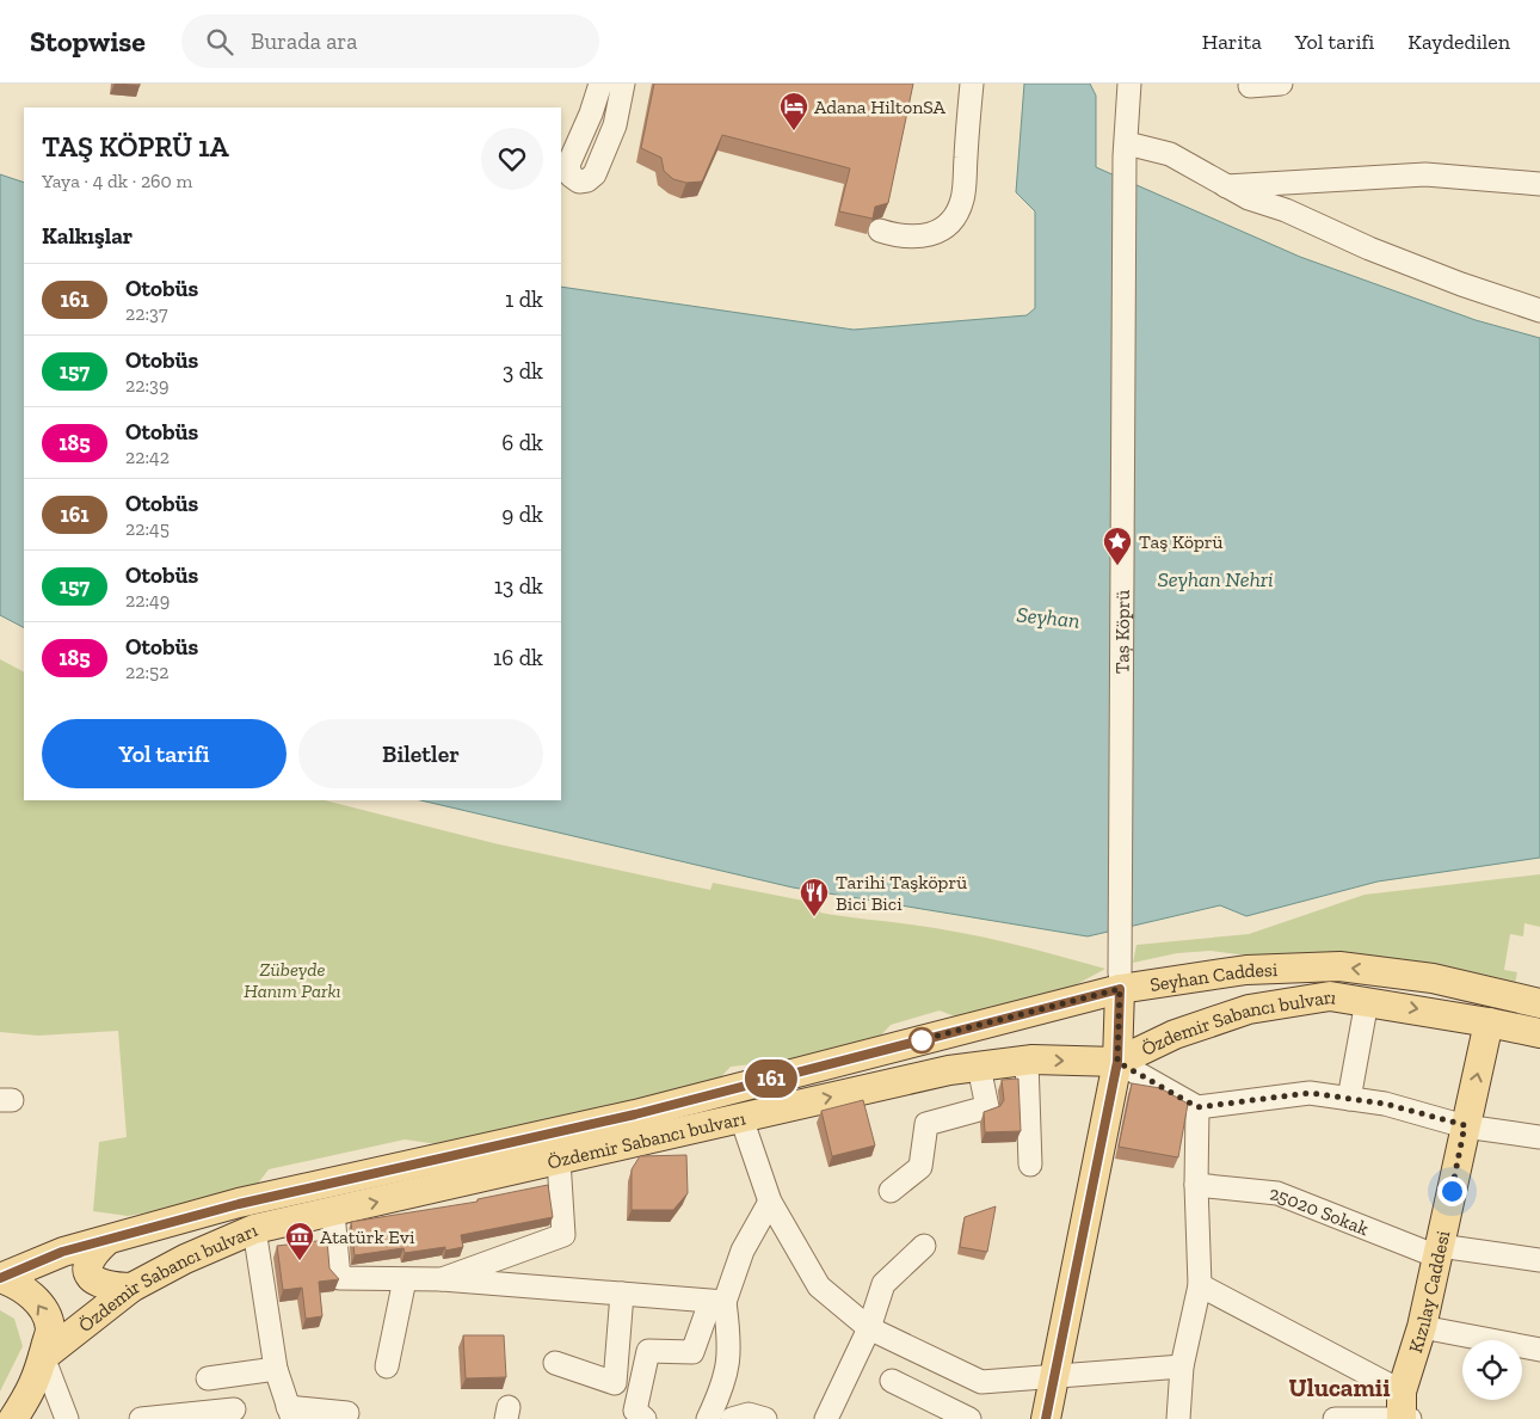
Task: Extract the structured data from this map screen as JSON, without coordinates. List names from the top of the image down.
{
  "streets": {
    "main road": ["Seyhan Caddesi", "Özdemir Sabancı bulvarı", "Kızılay Caddesi"],
    "street": ["Taș Köprü", "25020 Sokak"]
  },
  "crossings": [
    ["Taș Köprü", "Seyhan Caddesi"],
    ["Özdemir Sabancı bulvarı", "Kızılay Caddesi"],
    ["25020 Sokak", "Kızılay Caddesi"]
  ],
  "one_way": ["Özdemir Sabancı bulvarı"],
  "districts": ["Ulucamii"],
  "water": ["Seyhan Nehri", "Seyhan"],
  "parks": ["Zübeyde Hanım Parkı"],
  "places": {
    "hotel": ["Adana HiltonSA"],
    "place": ["Taş Köprü"],
    "restaurant": ["Tarihi Taşköprü Bici Bici"],
    "museum": ["Atatürk Evi"]
  },
  "lines": ["bus line 161"],
  "page": {
    "header": "Stopwise",
    "search": "Burada ara",
    "nav": ["Harita", "Yol tarifi", "Kaydedilen"],
    "on_map": "161",
    "heading": [
      ["TAŞ KÖPRÜ 1A", "Yaya · 4 dk · 260 m"],
      "Kalkışlar"
    ],
    "list": [
      {
        "mark": "161",
        "name": "Otobüs",
        "note": "22:37",
        "value": "1 dk"
      },
      {
        "mark": "157",
        "name": "Otobüs",
        "note": "22:39",
        "value": "3 dk"
      },
      {
        "mark": "185",
        "name": "Otobüs",
        "note": "22:42",
        "value": "6 dk"
      },
      {
        "mark": "161",
        "name": "Otobüs",
        "note": "22:45",
        "value": "9 dk"
      },
      {
        "mark": "157",
        "name": "Otobüs",
        "note": "22:49",
        "value": "13 dk"
      },
      {
        "mark": "185",
        "name": "Otobüs",
        "note": "22:52",
        "value": "16 dk"
      }
    ],
    "buttons": ["Yol tarifi", "Biletler"]
  }
}
